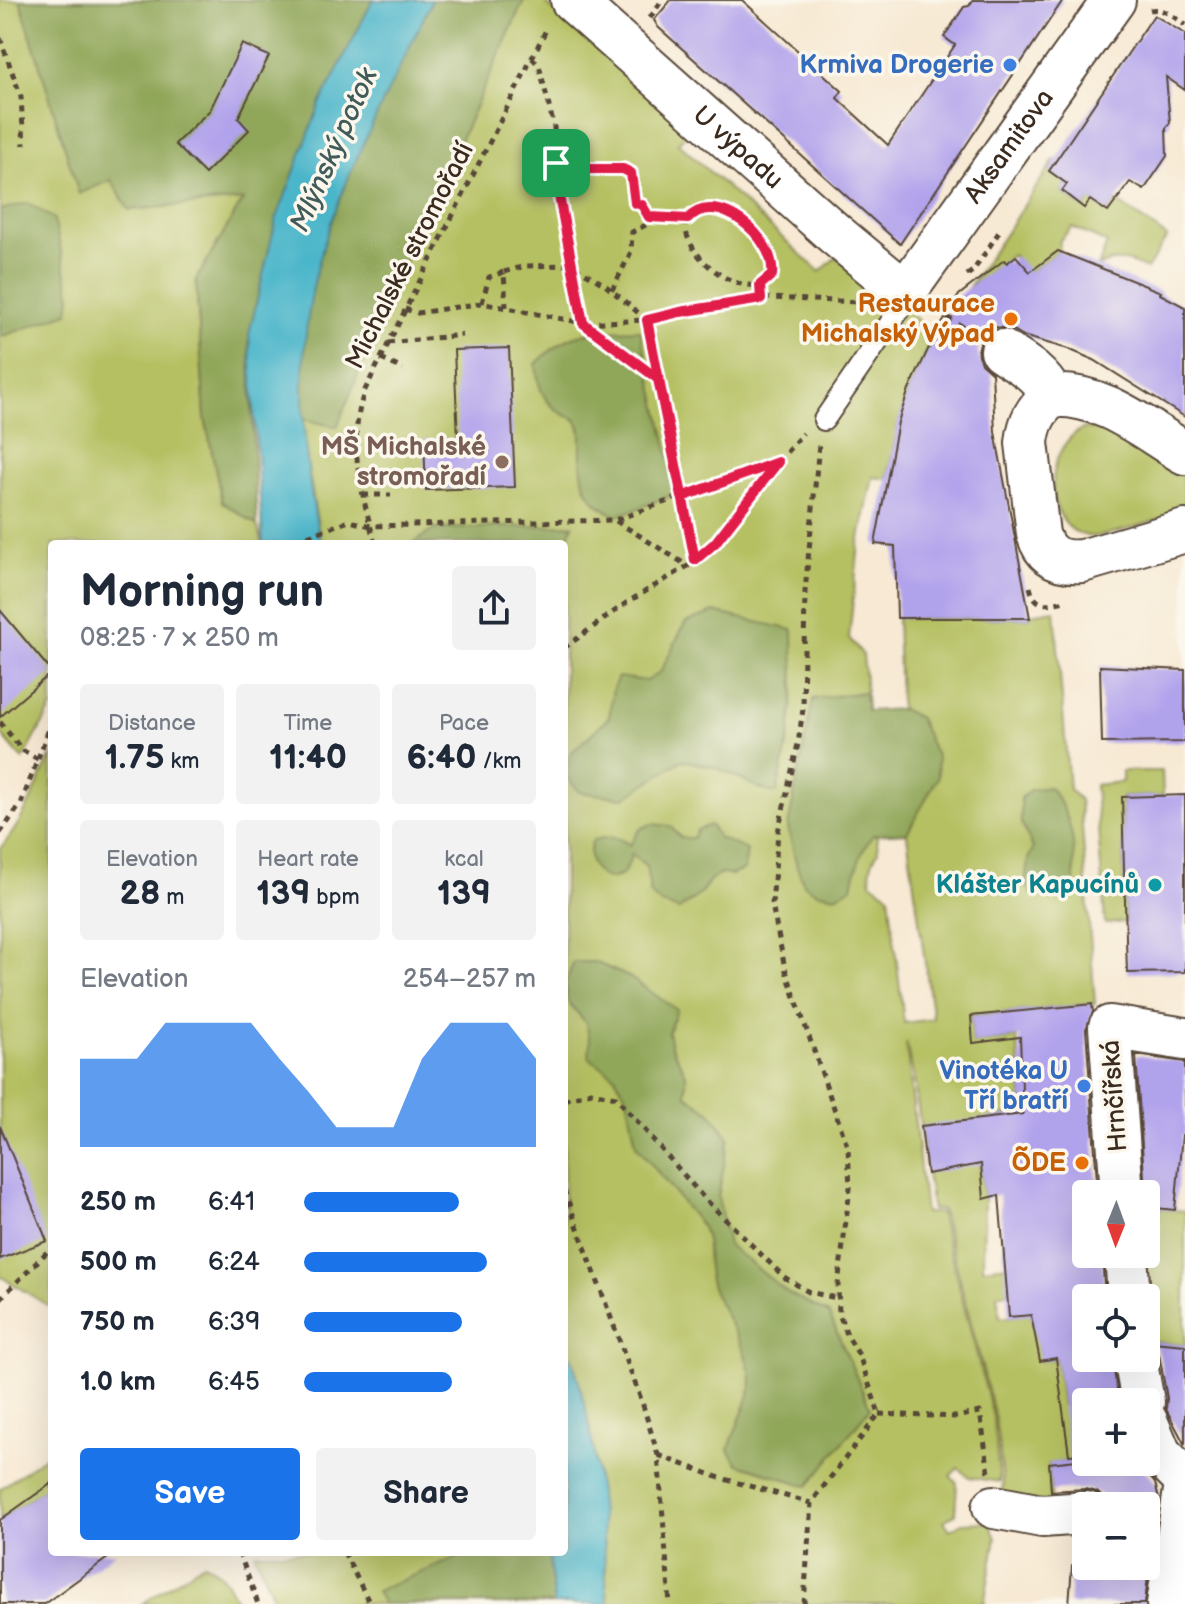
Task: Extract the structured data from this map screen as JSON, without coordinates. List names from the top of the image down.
{
  "streets": {
    "street": ["Aksamitova", "U výpadu", "Hrnčířská"],
    "path": ["Michalské stromořadí"]
  },
  "crossings": [
    ["Aksamitova", "U výpadu"],
    ["U výpadu", "Michalské stromořadí"]
  ],
  "water": ["Mlýnský potok"],
  "places": [
    "Krmiva Drogerie",
    "Restaurace Michalský Výpad",
    "MŠ Michalské stromořadí",
    "Klášter Kapucínů",
    "Vinotéka U Tří bratří",
    "ÕDE"
  ],
  "north": "bottom",
  "page": {
    "heading": ["Morning run", "08:25 · 7 × 250 m"],
    "stats": [
      ["Distance", "1.75 km"],
      ["Time", "11:40"],
      ["Pace", "6:40 /km"],
      ["Elevation", "28 m"],
      ["Heart rate", "139 bpm"],
      ["kcal", "139"]
    ],
    "chart": ["Elevation", "254–257 m"],
    "list": [
      {
        "name": "250 m",
        "note": "6:41"
      },
      {
        "name": "500 m",
        "note": "6:24"
      },
      {
        "name": "750 m",
        "note": "6:39"
      },
      {
        "name": "1.0 km",
        "note": "6:45"
      }
    ],
    "map_buttons": ["+", "−"],
    "buttons": ["Save", "Share"]
  }
}
